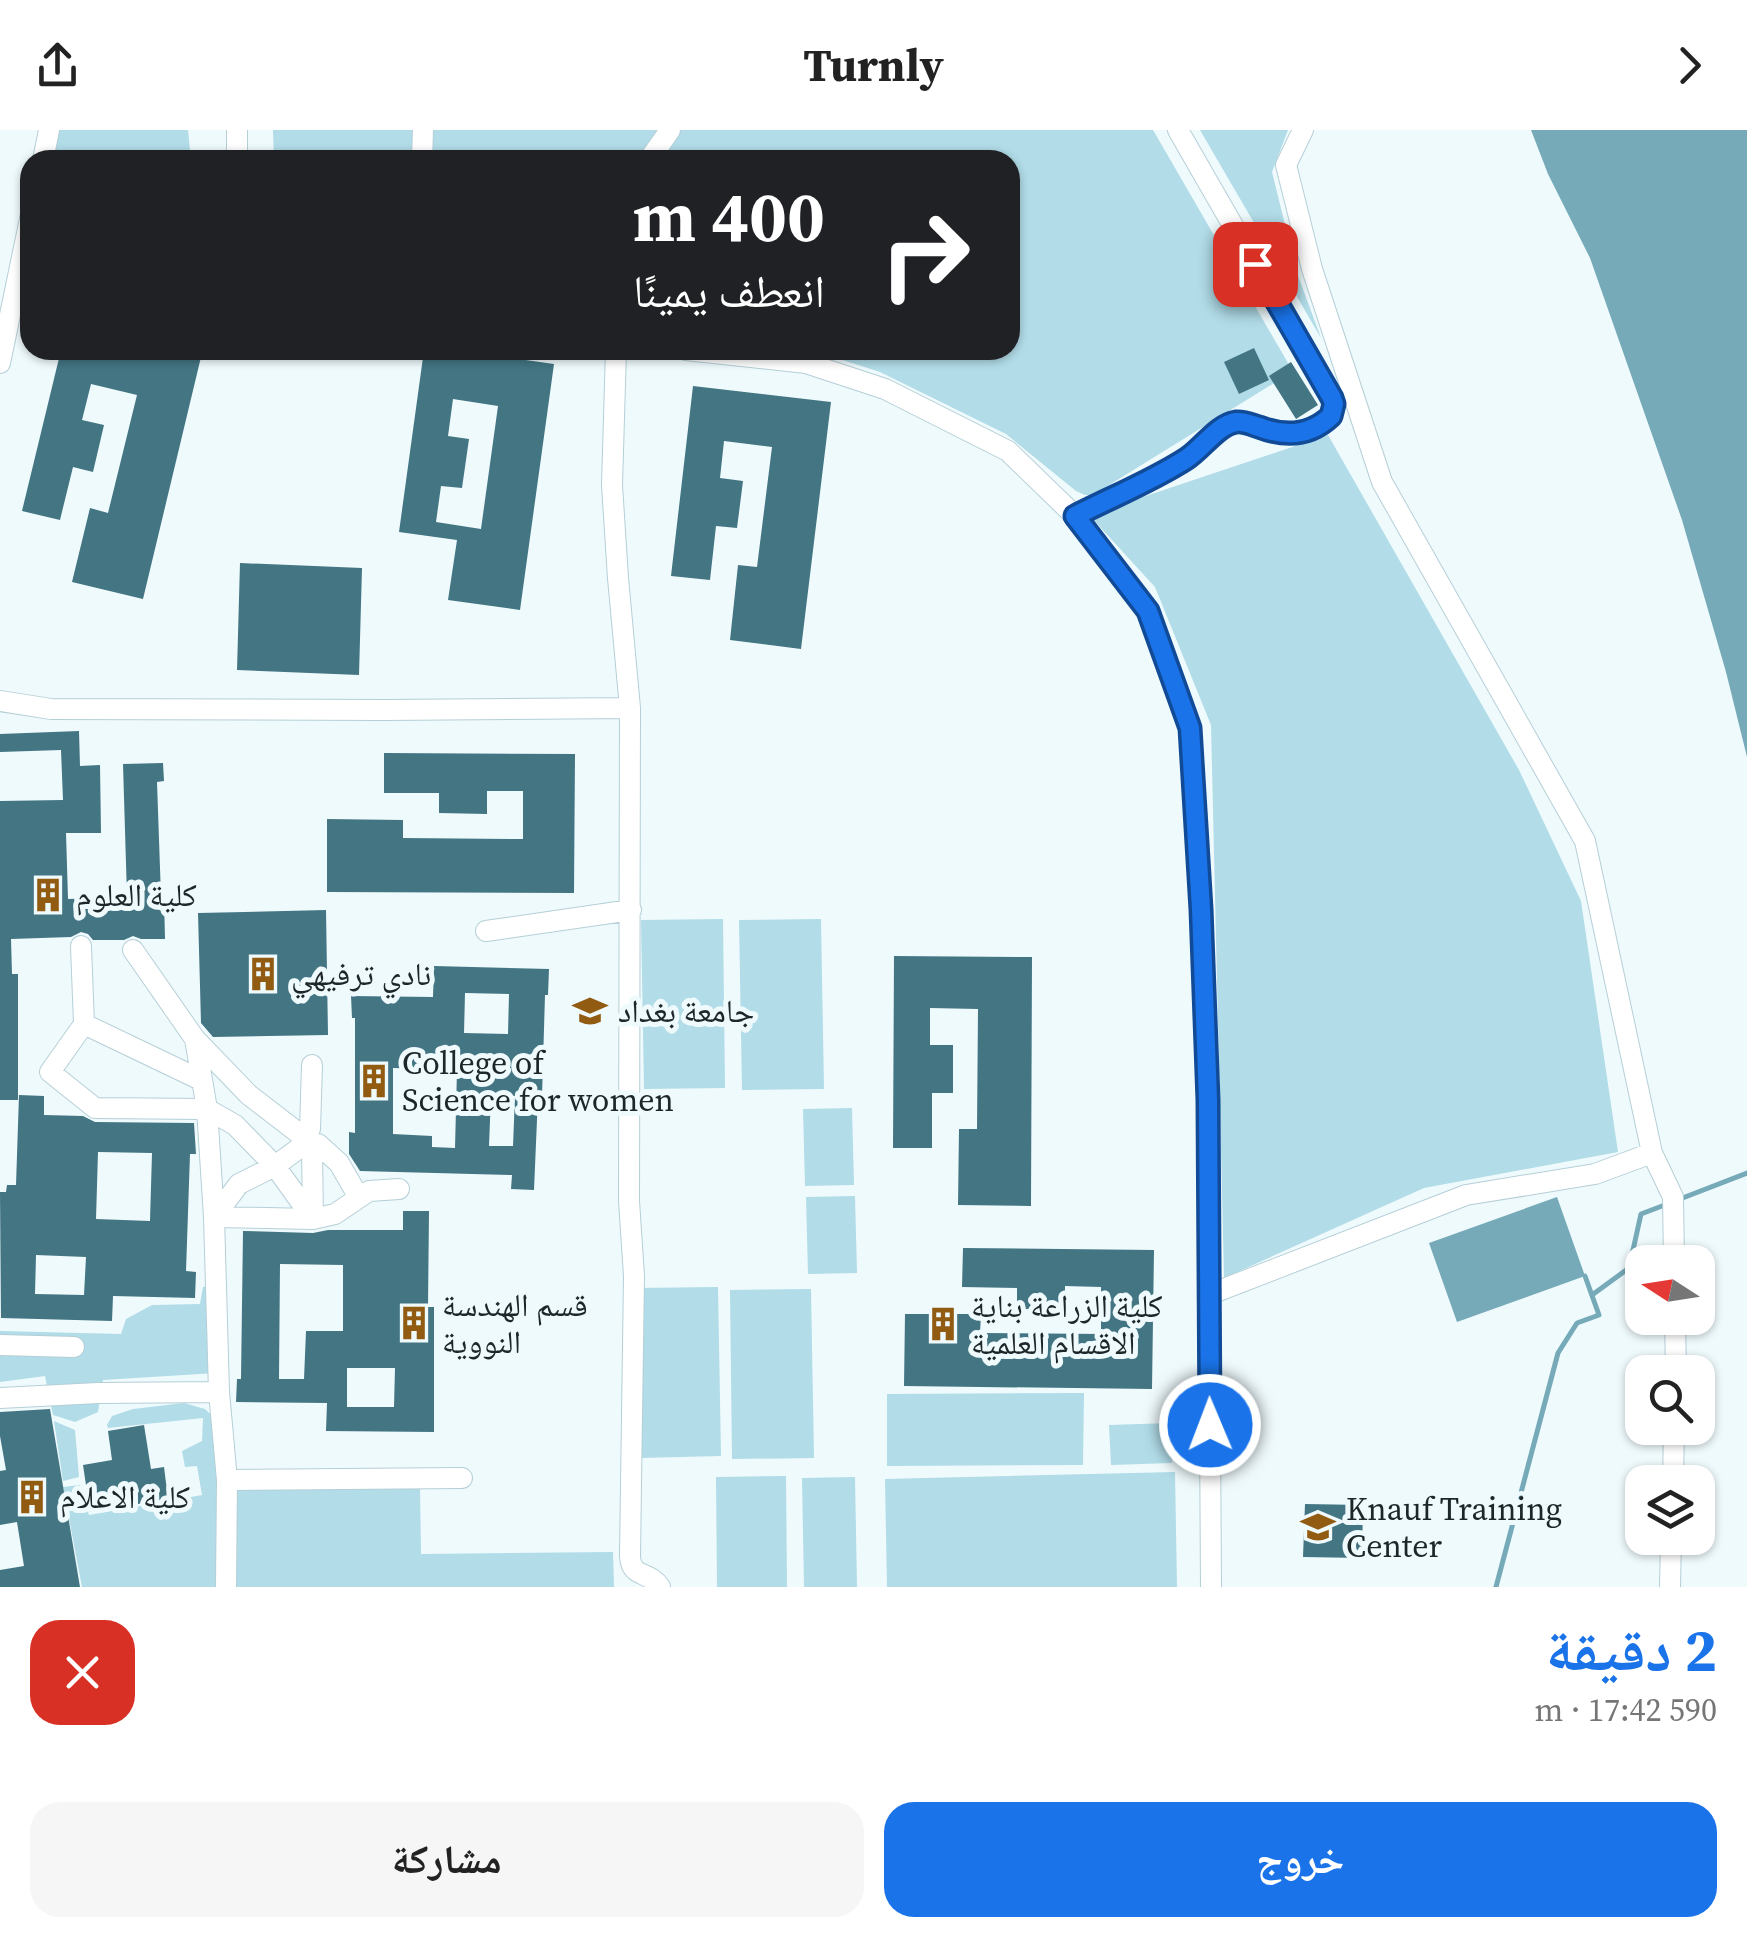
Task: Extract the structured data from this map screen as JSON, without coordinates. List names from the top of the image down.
{
  "places": {
    "building": [
      "كلية العلوم",
      "نادي ترفيهي",
      "College of Science for women",
      "قسم الهندسة النووية",
      "كلية الزراعة بناية الاقسام العلمية",
      "كلية الاعلام"
    ],
    "school or university": ["جامعة بغداد", "Knauf Training Center"]
  },
  "north": "left",
  "page": {
    "header": "Turnly",
    "turn": ["400 m", "انعطف يمينًا"],
    "heading": ["2 دقيقة", "590 m · 17:42"],
    "buttons": ["خروج", "مشاركة"]
  }
}
